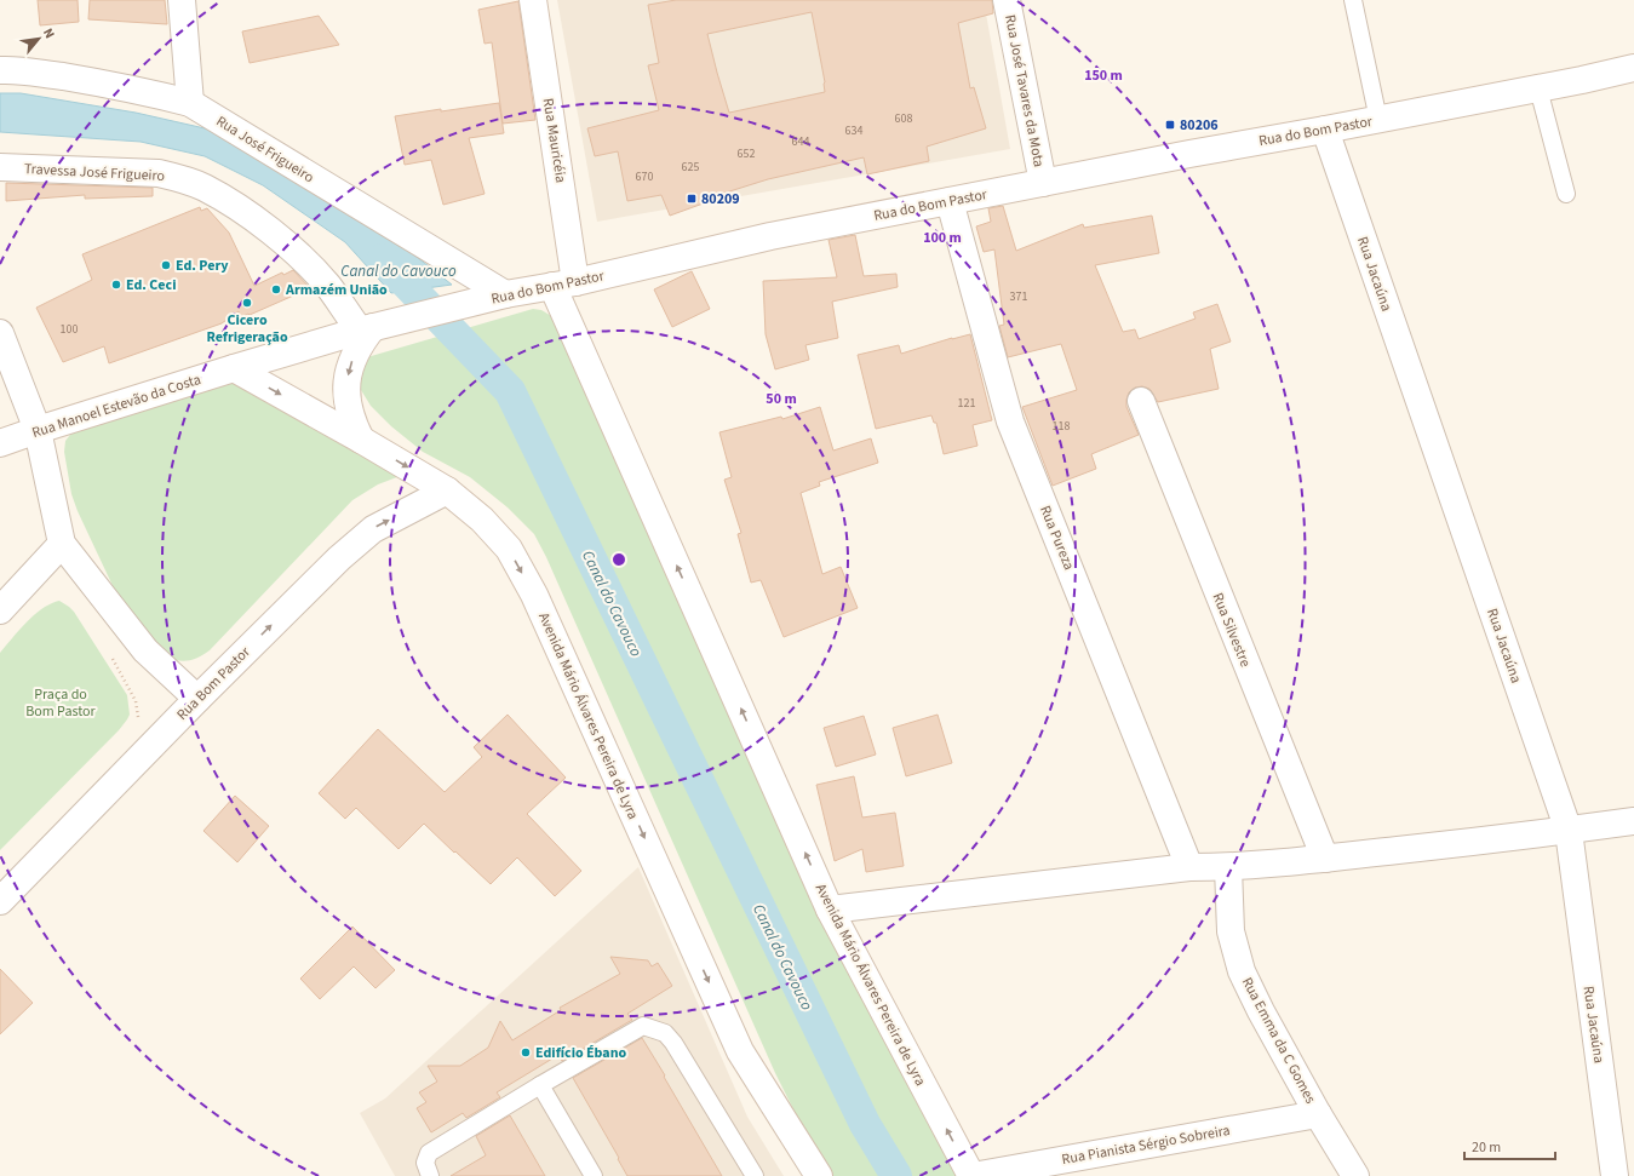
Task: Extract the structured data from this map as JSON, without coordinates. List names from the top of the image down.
{
  "streets": {
    "street": [
      "Rua José Tavares da Mota",
      "Rua do Bom Pastor",
      "Rua Mauricéia",
      "Rua José Frigueiro",
      "Travessa José Frigueiro",
      "Rua Jacaúna",
      "Rua Manoel Estevão da Costa",
      "Rua Pureza",
      "Rua Silvestre",
      "Rua Bom Pastor",
      "Avenida Mário Álvares Pereira de Lyra",
      "Rua Emma da C Gomes",
      "Rua Pianista Sérgio Sobreira"
    ]
  },
  "crossings": [
    ["Rua José Tavares da Mota", "Rua do Bom Pastor"],
    ["Rua do Bom Pastor", "Rua Mauricéia"],
    ["Rua do Bom Pastor", "Rua José Frigueiro"],
    ["Rua do Bom Pastor", "Travessa José Frigueiro"],
    ["Rua do Bom Pastor", "Rua Jacaúna"],
    ["Rua do Bom Pastor", "Rua Manoel Estevão da Costa"],
    ["Rua do Bom Pastor", "Rua Pureza"],
    ["Rua do Bom Pastor", "Avenida Mário Álvares Pereira de Lyra"],
    ["Rua Mauricéia", "Avenida Mário Álvares Pereira de Lyra"],
    ["Rua Manoel Estevão da Costa", "Avenida Mário Álvares Pereira de Lyra"],
    ["Rua Bom Pastor", "Avenida Mário Álvares Pereira de Lyra"],
    ["Avenida Mário Álvares Pereira de Lyra", "Rua Pianista Sérgio Sobreira"],
    ["Rua Emma da C Gomes", "Rua Pianista Sérgio Sobreira"]
  ],
  "one_way": ["Rua Bom Pastor"],
  "water": ["Canal do Cavouco"],
  "parks": ["Praça do Bom Pastor"],
  "places": {
    "transit": ["80206", "80209"],
    "other": [
      "Ed. Pery",
      "Ed. Ceci",
      "Armazém União",
      "Cicero Refrigeração",
      "Edifício Ébano"
    ]
  },
  "house_numbers": [
    "608",
    "634",
    "644",
    "652",
    "625",
    "670",
    "371",
    "100",
    "121",
    "118"
  ],
  "scale_bar": "20 m",
  "north": "top right",
  "rings": ["150 m", "100 m", "50 m"]
}
